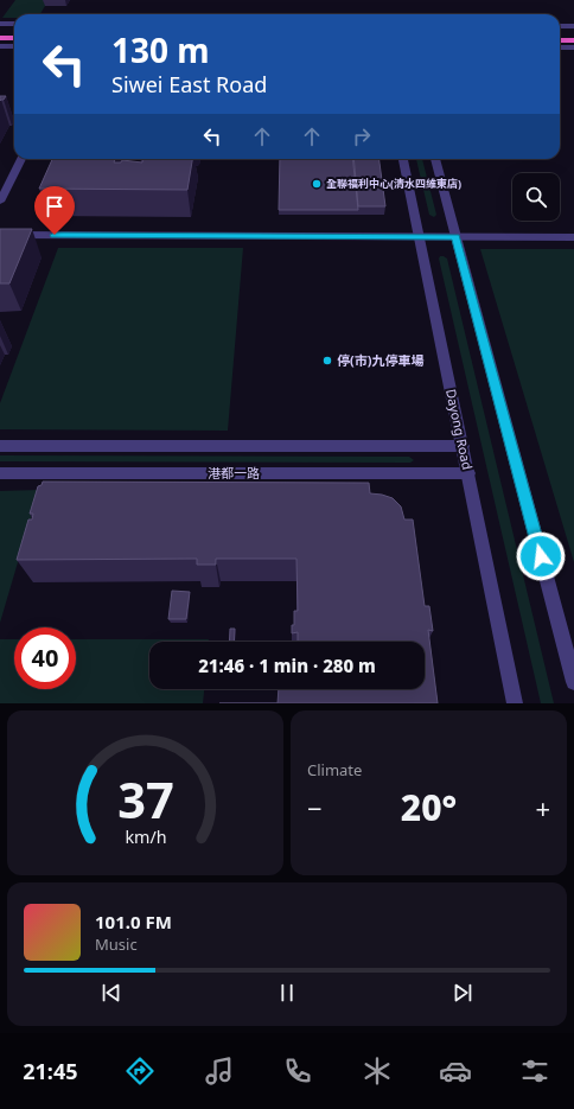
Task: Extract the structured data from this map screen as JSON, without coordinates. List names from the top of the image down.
{
  "streets": {
    "street": ["Dayong Road", "港都一路"]
  },
  "crossings": [
    ["Dayong Road", "港都一路"]
  ],
  "places": ["全聯福利中心(清水四維東店)", "停(市)九停車場"],
  "page": {
    "turn": ["130 m", "Siwei East Road"],
    "limit": "40",
    "trip": "21:46 · 1 min · 280 m",
    "tile": "Climate",
    "heat": ["−", "20°", "+"],
    "song": ["101.0 FM", "Music"],
    "tabs": "21:45",
    "gauge": ["37", "km/h"]
  }
}
